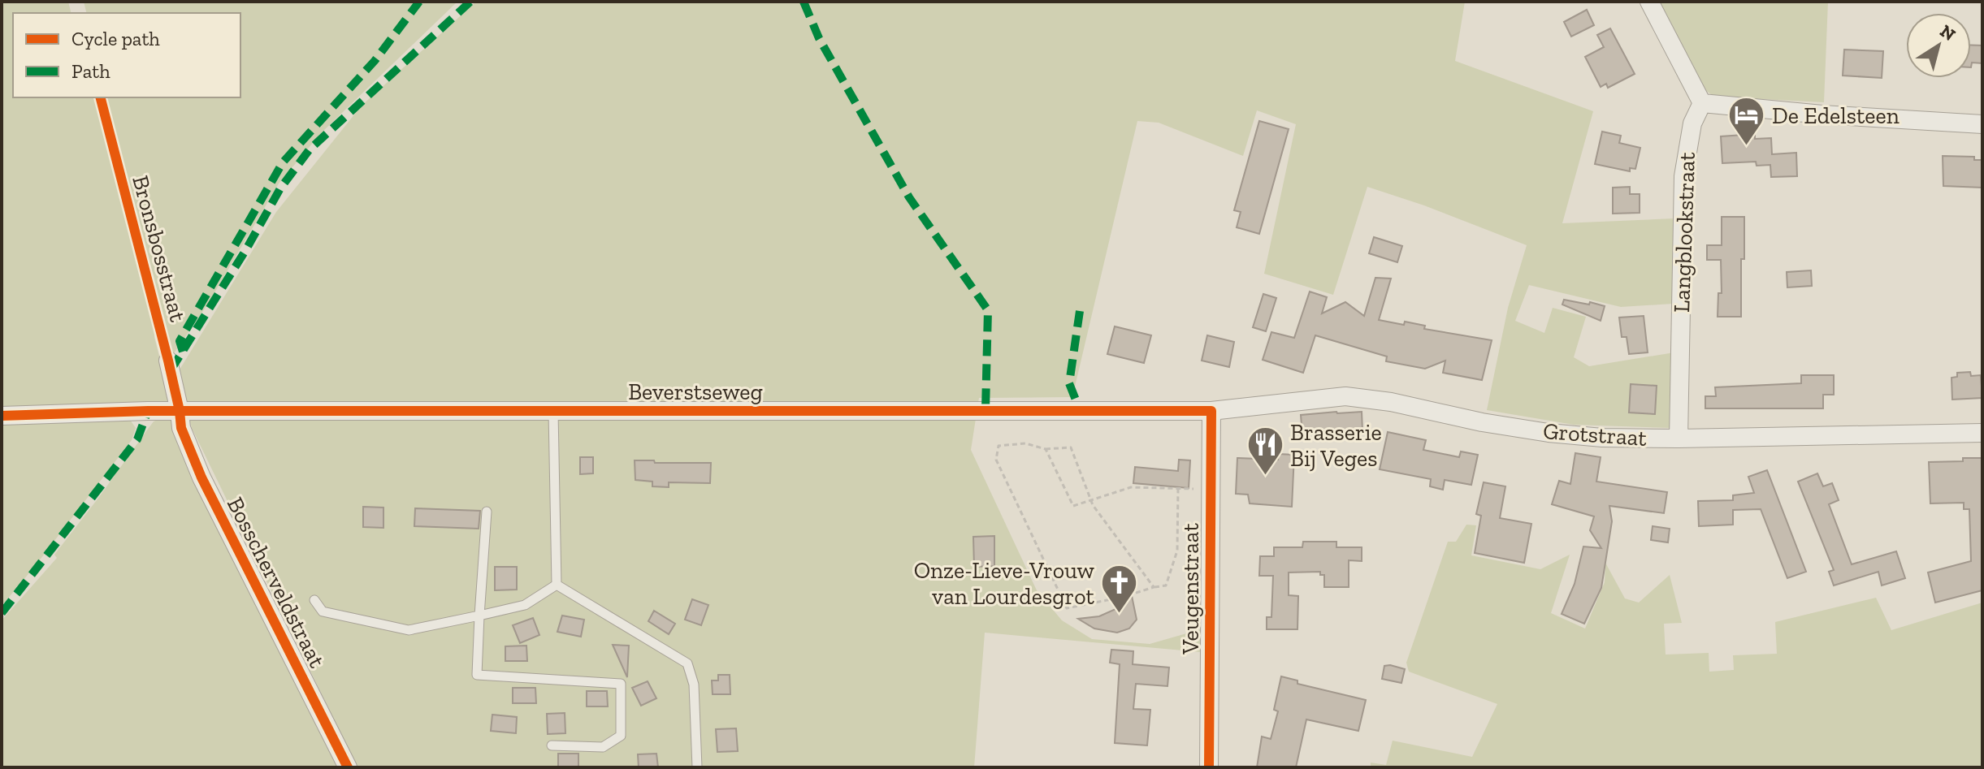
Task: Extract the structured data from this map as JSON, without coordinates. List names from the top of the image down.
{
  "streets": {
    "street": [
      "Langblookstraat",
      "Beverstseweg",
      "Grotstraat",
      "Bosscherveldstraat",
      "Veugenstraat"
    ],
    "cycle path": ["Bronsbosstraat"]
  },
  "crossings": [
    ["Langblookstraat", "Grotstraat"],
    ["Beverstseweg", "Grotstraat"],
    ["Beverstseweg", "Bosscherveldstraat"],
    ["Beverstseweg", "Veugenstraat"],
    ["Grotstraat", "Veugenstraat"]
  ],
  "places": {
    "hotel": ["De Edelsteen"],
    "restaurant": ["Brasserie Bij Veges"],
    "church": ["Onze-Lieve-Vrouw van Lourdesgrot"]
  },
  "legend": ["Cycle path", "Path"],
  "north": "top right"
}
